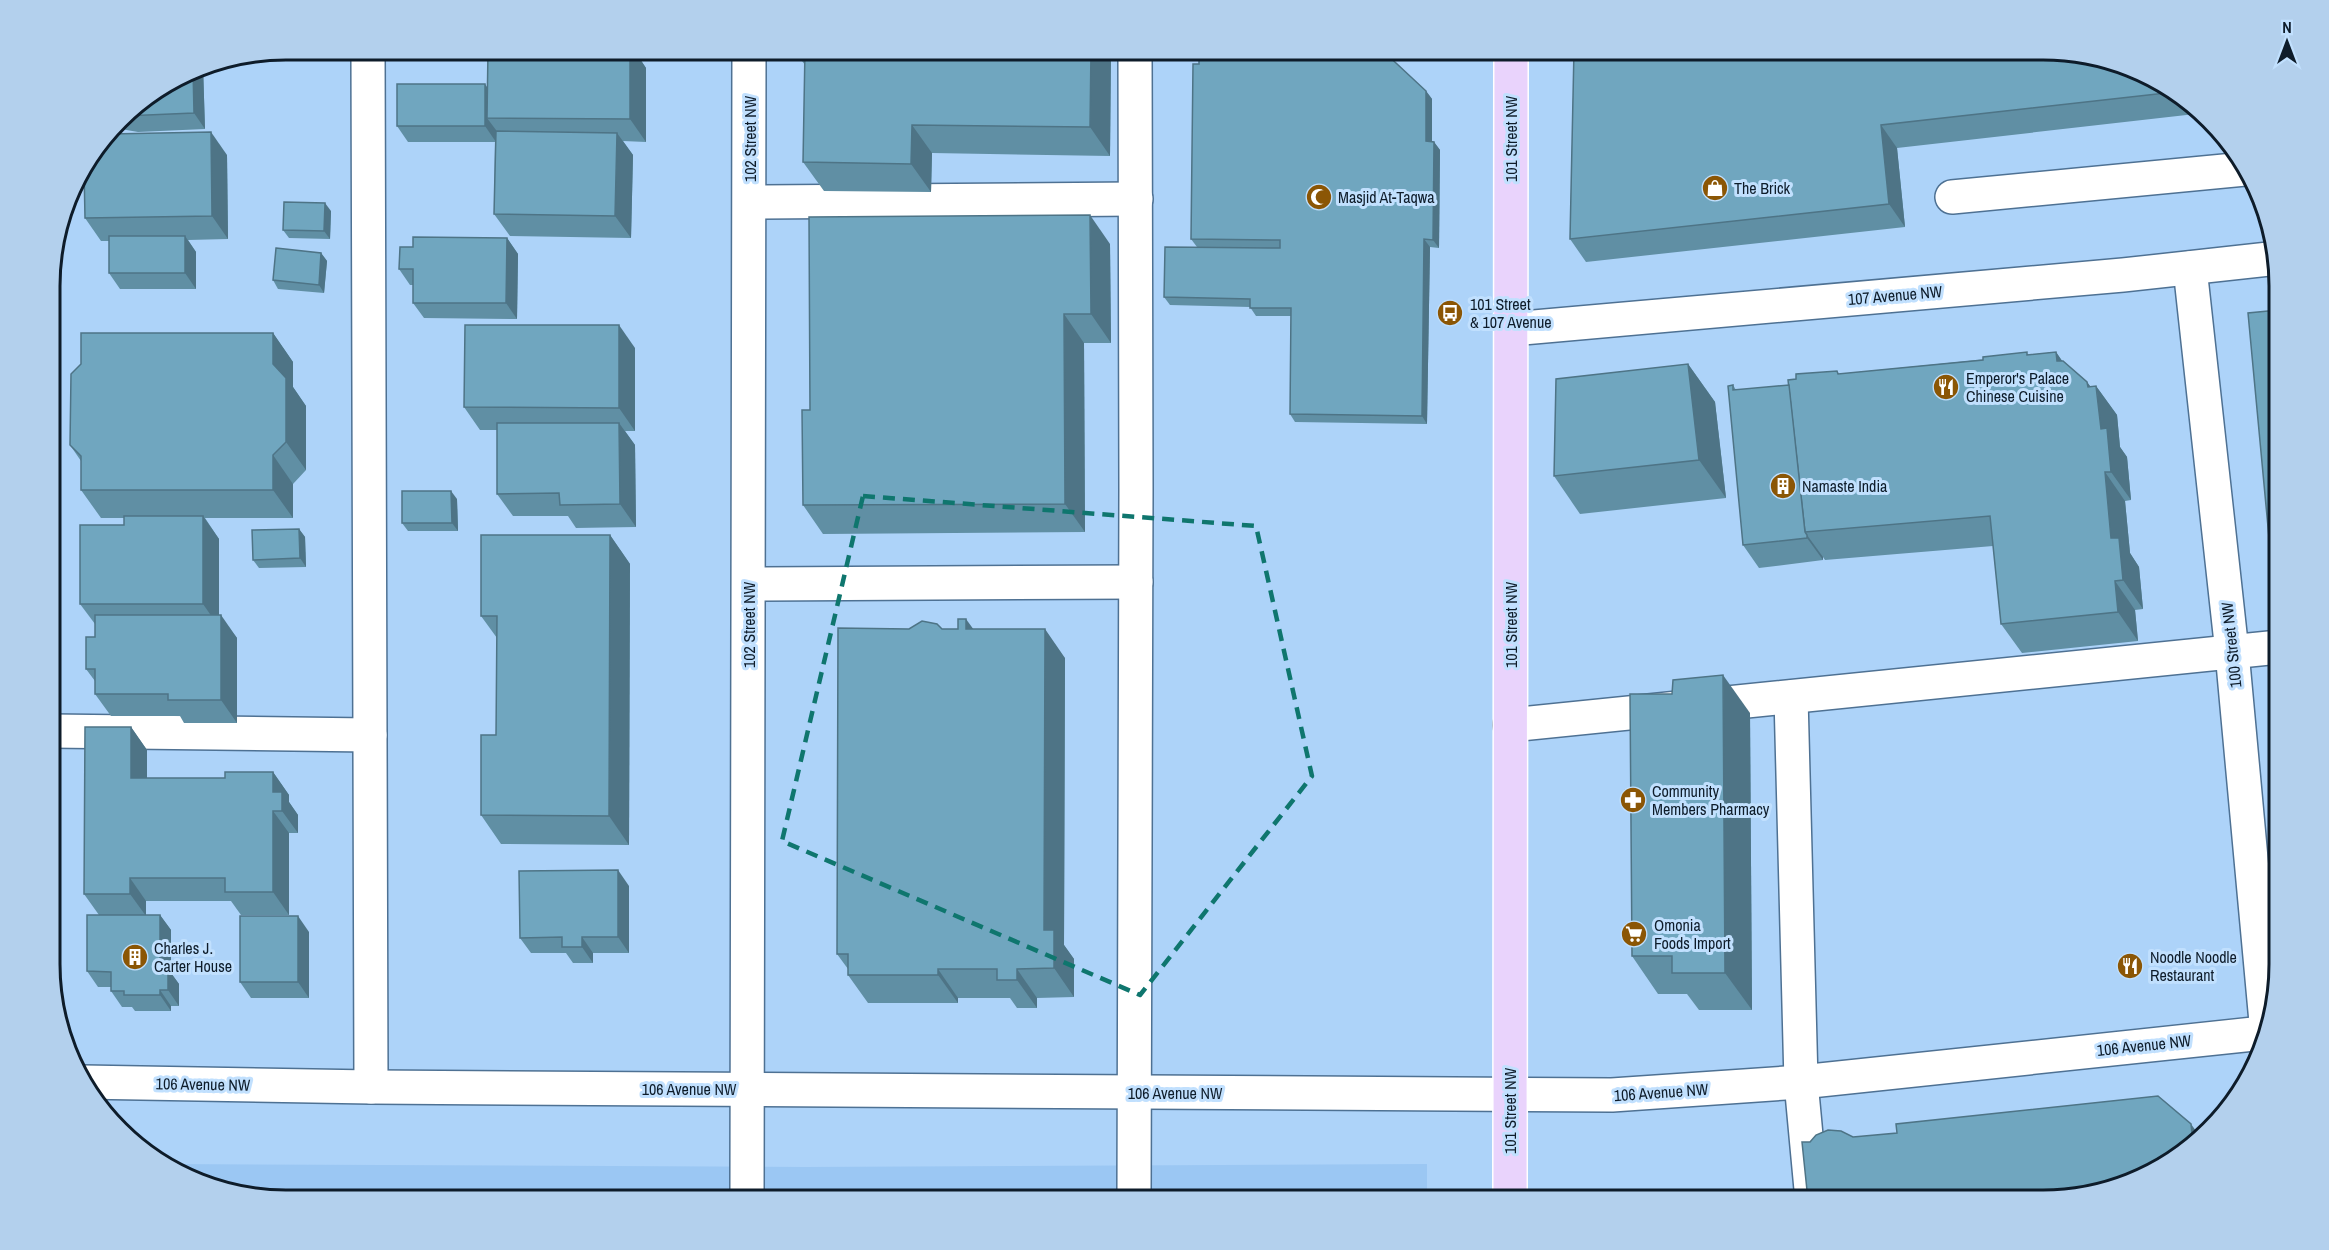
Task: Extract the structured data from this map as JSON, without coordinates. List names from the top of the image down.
{
  "streets": {
    "main road": ["101 Street NW"],
    "street": [
      "102 Street NW",
      "107 Avenue NW",
      "100 Street NW",
      "106 Avenue NW"
    ]
  },
  "crossings": [
    ["102 Street NW", "106 Avenue NW"],
    ["101 Street NW", "107 Avenue NW"],
    ["101 Street NW", "106 Avenue NW"],
    ["107 Avenue NW", "100 Street NW"]
  ],
  "places": {
    "shop": ["The Brick"],
    "mosque": ["Masjid At-Taqwa"],
    "bus stop": ["101 Street & 107 Avenue"],
    "restaurant": ["Emperor's Palace Chinese Cuisine", "Noodle Noodle Restaurant"],
    "building": ["Namaste India", "Charles J. Carter House"],
    "pharmacy": ["Community Members Pharmacy"],
    "supermarket": ["Omonia Foods Import"]
  },
  "north": "top"
}
